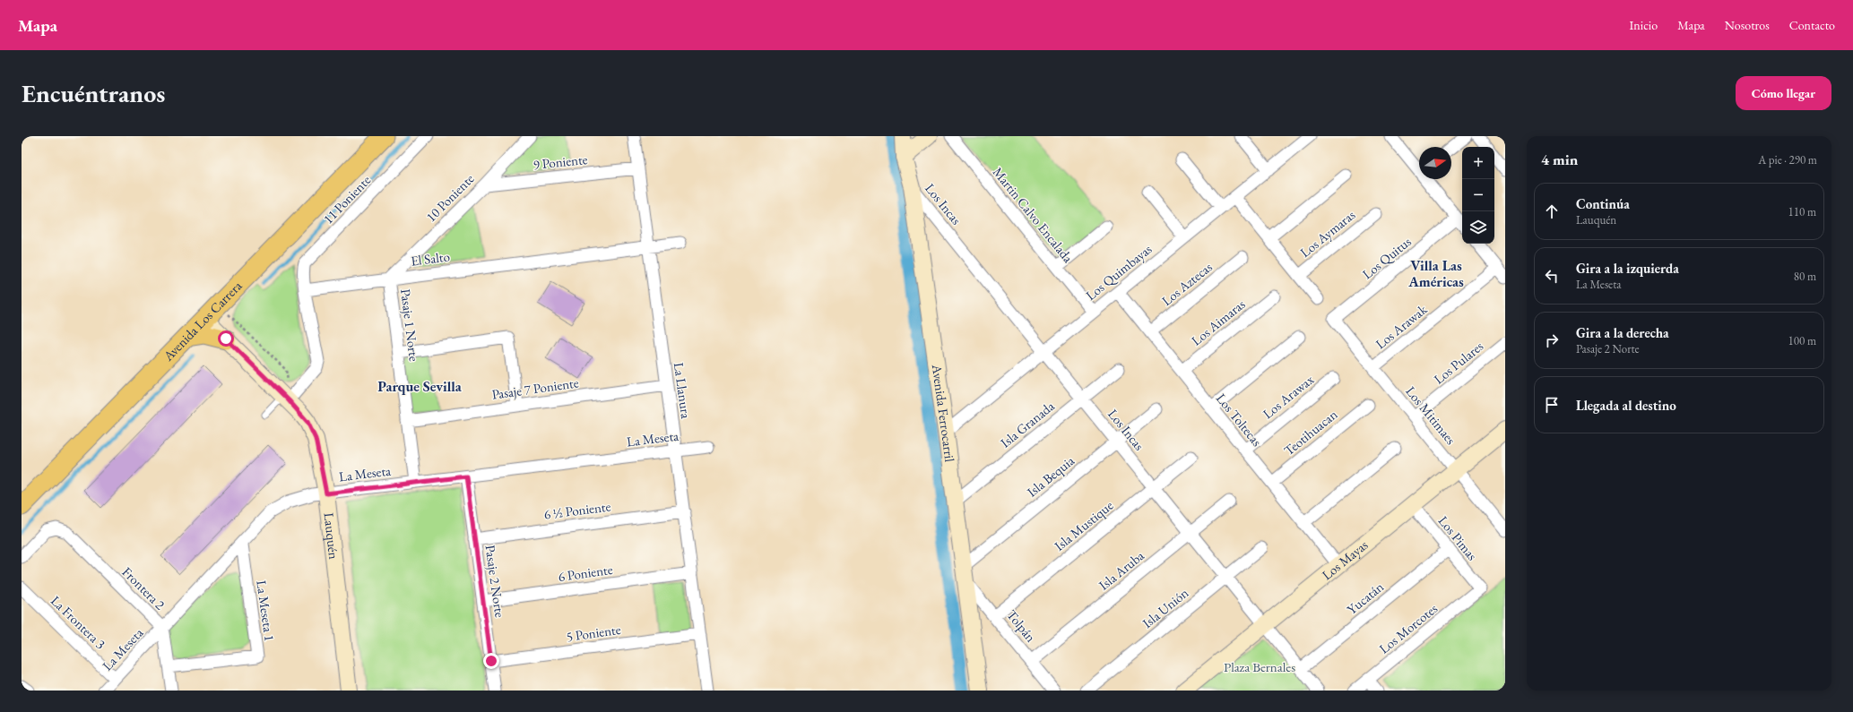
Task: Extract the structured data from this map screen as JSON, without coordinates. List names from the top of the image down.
{
  "streets": {
    "main road": ["Avenida Los Carrera"],
    "street": [
      "9 Poniente",
      "10 Poniente",
      "11 Poniente",
      "Los Incas",
      "Martin Calvo Encalada",
      "Los Aymaras",
      "Los Quitus",
      "El Salto",
      "Los Quimbayas",
      "Los Aztecas",
      "Los Aimaras",
      "Pasaje 1 Norte",
      "Los Arawak",
      "Los Pulares",
      "Pasaje 7 Poniente",
      "La Llanura",
      "Los Arawax",
      "Avenida Ferrocarril",
      "Los Mitimaes",
      "Los Toltecas",
      "Isla Granada",
      "Teotihuacan",
      "La Meseta",
      "Isla Bequia",
      "6 ½ Poniente",
      "Isla Mustique",
      "Lauquén",
      "Los Pimas",
      "Los Mayas",
      "Isla Aruba",
      "6 Poniente",
      "Pasaje 2 Norte",
      "Frontera 2",
      "Yucatán",
      "Isla Unión",
      "La Meseta 1",
      "La Frontera 3",
      "Tolpán",
      "Los Morcotes",
      "5 Poniente"
    ]
  },
  "crossings": [
    ["9 Poniente", "10 Poniente"],
    ["9 Poniente", "La Llanura"],
    ["10 Poniente", "El Salto"],
    ["10 Poniente", "Pasaje 1 Norte"],
    ["11 Poniente", "El Salto"],
    ["Los Incas", "Los Quimbayas"],
    ["Los Incas", "Avenida Ferrocarril"],
    ["Los Incas", "Isla Granada"],
    ["Los Incas", "Isla Bequia"],
    ["Los Incas", "Isla Mustique"],
    ["Los Incas", "Los Mayas"],
    ["Los Incas", "Isla Aruba"],
    ["Los Incas", "Yucatán"],
    ["Los Incas", "Isla Unión"],
    ["Martin Calvo Encalada", "Los Quimbayas"],
    ["Los Quitus", "Los Mitimaes"],
    ["El Salto", "Pasaje 1 Norte"],
    ["El Salto", "La Llanura"],
    ["Los Quimbayas", "Avenida Ferrocarril"],
    ["Los Quimbayas", "Los Toltecas"],
    ["Los Aztecas", "Los Toltecas"],
    ["Avenida Los Carrera", "Lauquén"],
    ["Los Aimaras", "Los Toltecas"],
    ["Pasaje 1 Norte", "Pasaje 7 Poniente"],
    ["Pasaje 1 Norte", "La Meseta"],
    ["Los Arawak", "Los Mitimaes"],
    ["Los Pulares", "Los Mitimaes"],
    ["Pasaje 7 Poniente", "La Llanura"],
    ["La Llanura", "La Meseta"],
    ["La Llanura", "6 ½ Poniente"],
    ["La Llanura", "6 Poniente"],
    ["La Llanura", "5 Poniente"],
    ["Los Arawax", "Los Toltecas"],
    ["Avenida Ferrocarril", "Isla Granada"],
    ["Avenida Ferrocarril", "Isla Bequia"],
    ["Avenida Ferrocarril", "Tolpán"],
    ["Los Mitimaes", "Los Mayas"],
    ["Los Toltecas", "Teotihuacan"],
    ["Los Toltecas", "Los Mayas"],
    ["La Meseta", "Lauquén"],
    ["La Meseta", "Pasaje 2 Norte"],
    ["La Meseta", "Frontera 2"],
    ["La Meseta", "La Meseta 1"],
    ["La Meseta", "La Frontera 3"],
    ["Isla Bequia", "Tolpán"],
    ["6 ½ Poniente", "Pasaje 2 Norte"],
    ["Isla Mustique", "Tolpán"],
    ["Los Pimas", "Los Mayas"],
    ["Los Pimas", "Yucatán"],
    ["Los Pimas", "Los Morcotes"],
    ["Isla Aruba", "Tolpán"],
    ["6 Poniente", "Pasaje 2 Norte"],
    ["Pasaje 2 Norte", "5 Poniente"],
    ["Frontera 2", "La Meseta 1"]
  ],
  "districts": ["Villa Las Américas", "Parque Sevilla"],
  "parks": ["Plaza Bernales"],
  "north": "right",
  "page": {
    "header": "Mapa",
    "nav": [
      "Inicio",
      "Mapa",
      "Nosotros",
      "Contacto"
    ],
    "buttons": "Cómo llegar",
    "title": "Encuéntranos",
    "heading": ["4 min", "A pie · 290 m"],
    "map_buttons": ["+", "−"],
    "list": [
      ["Continúa", "Lauquén", "110 m"],
      ["Gira a la izquierda", "La Meseta", "80 m"],
      ["Gira a la derecha", "Pasaje 2 Norte", "100 m"],
      "Llegada al destino"
    ]
  }
}
